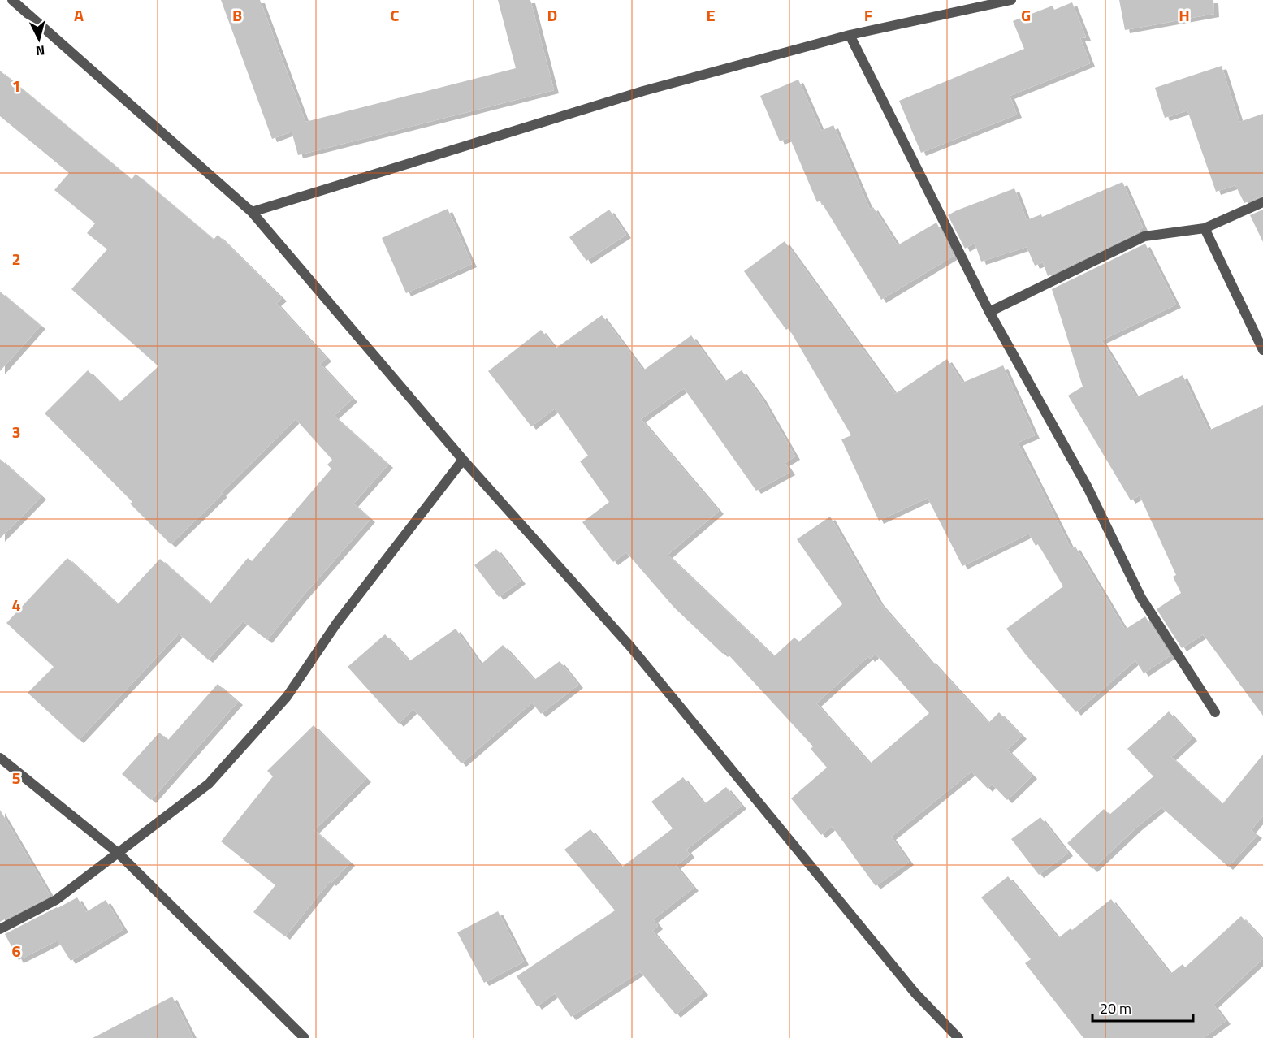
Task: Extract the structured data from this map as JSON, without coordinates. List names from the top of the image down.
{
  "scale_bar": "20 m",
  "north": "bottom",
  "grid": {
    "columns": [
      "A",
      "B",
      "C",
      "D",
      "E",
      "F",
      "G",
      "H"
    ],
    "rows": [
      "1",
      "2",
      "3",
      "4",
      "5",
      "6"
    ]
  }
}
